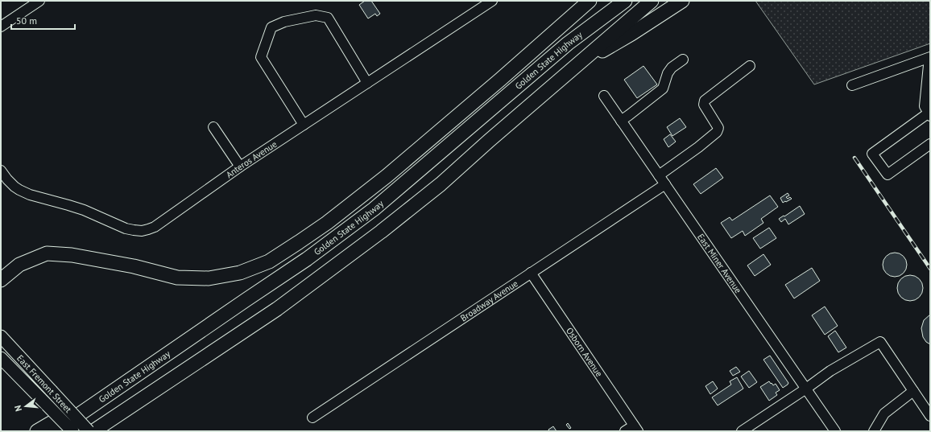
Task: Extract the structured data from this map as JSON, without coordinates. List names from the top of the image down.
{
  "streets": {
    "highway": ["Golden State Highway"],
    "main road": ["East Fremont Street"],
    "street": [
      "Anteros Avenue",
      "East Miner Avenue",
      "Broadway Avenue",
      "Osborn Avenue"
    ]
  },
  "crossings": [
    ["Golden State Highway", "East Fremont Street"],
    ["East Miner Avenue", "Broadway Avenue"],
    ["Broadway Avenue", "Osborn Avenue"]
  ],
  "scale_bar": "50 m",
  "north": "left"
}
